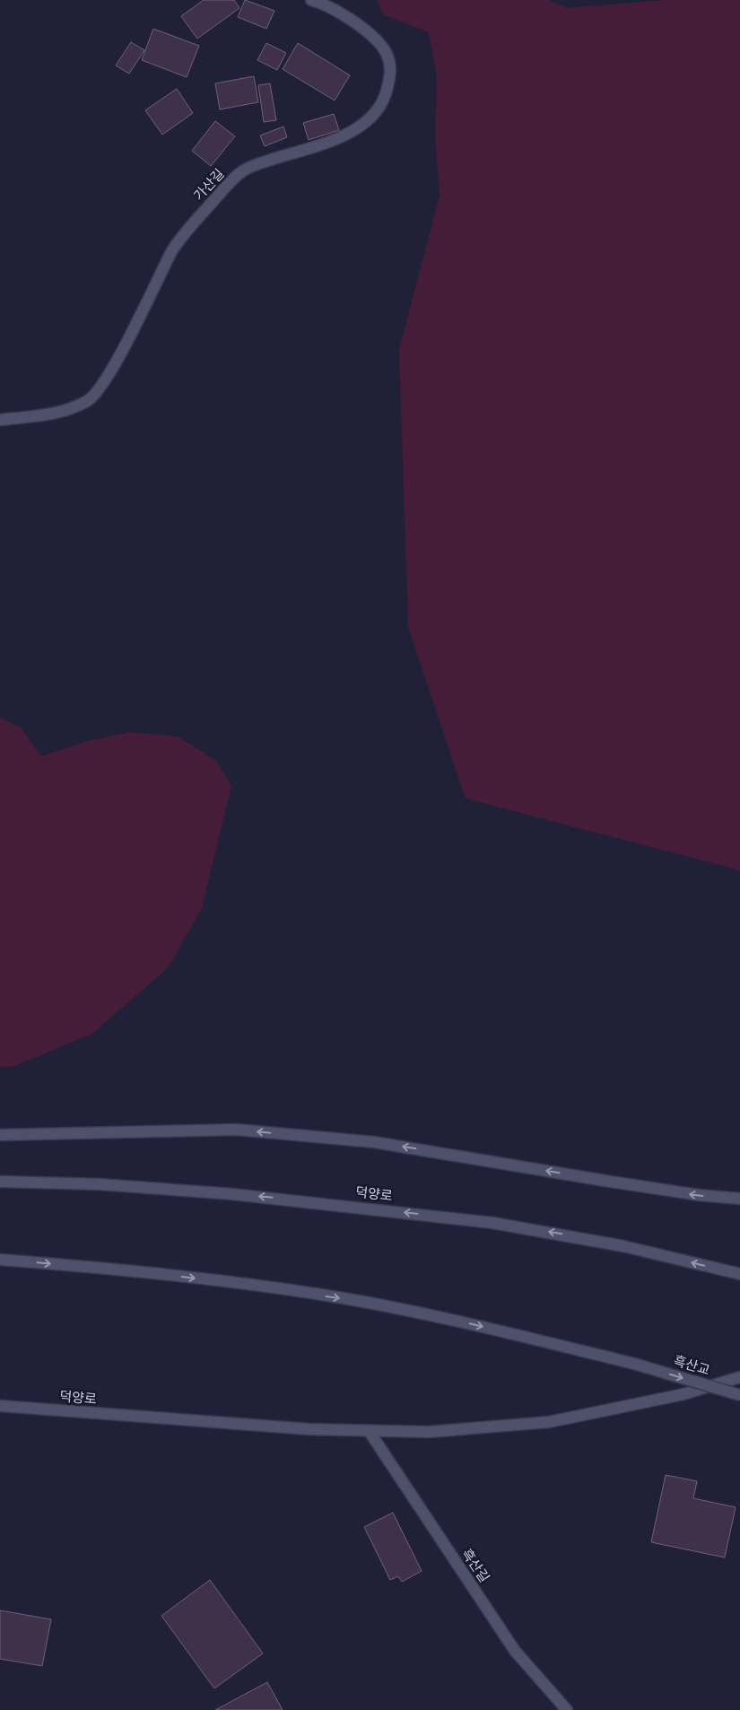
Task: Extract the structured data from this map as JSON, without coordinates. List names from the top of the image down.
{
  "streets": {
    "main road": [
      "가산길",
      "덕양로",
      "흑산교",
      "흑산길"
    ]
  },
  "crossings": [
    ["덕양로", "흑산길"]
  ],
  "one_way": ["흑산교"]
}
